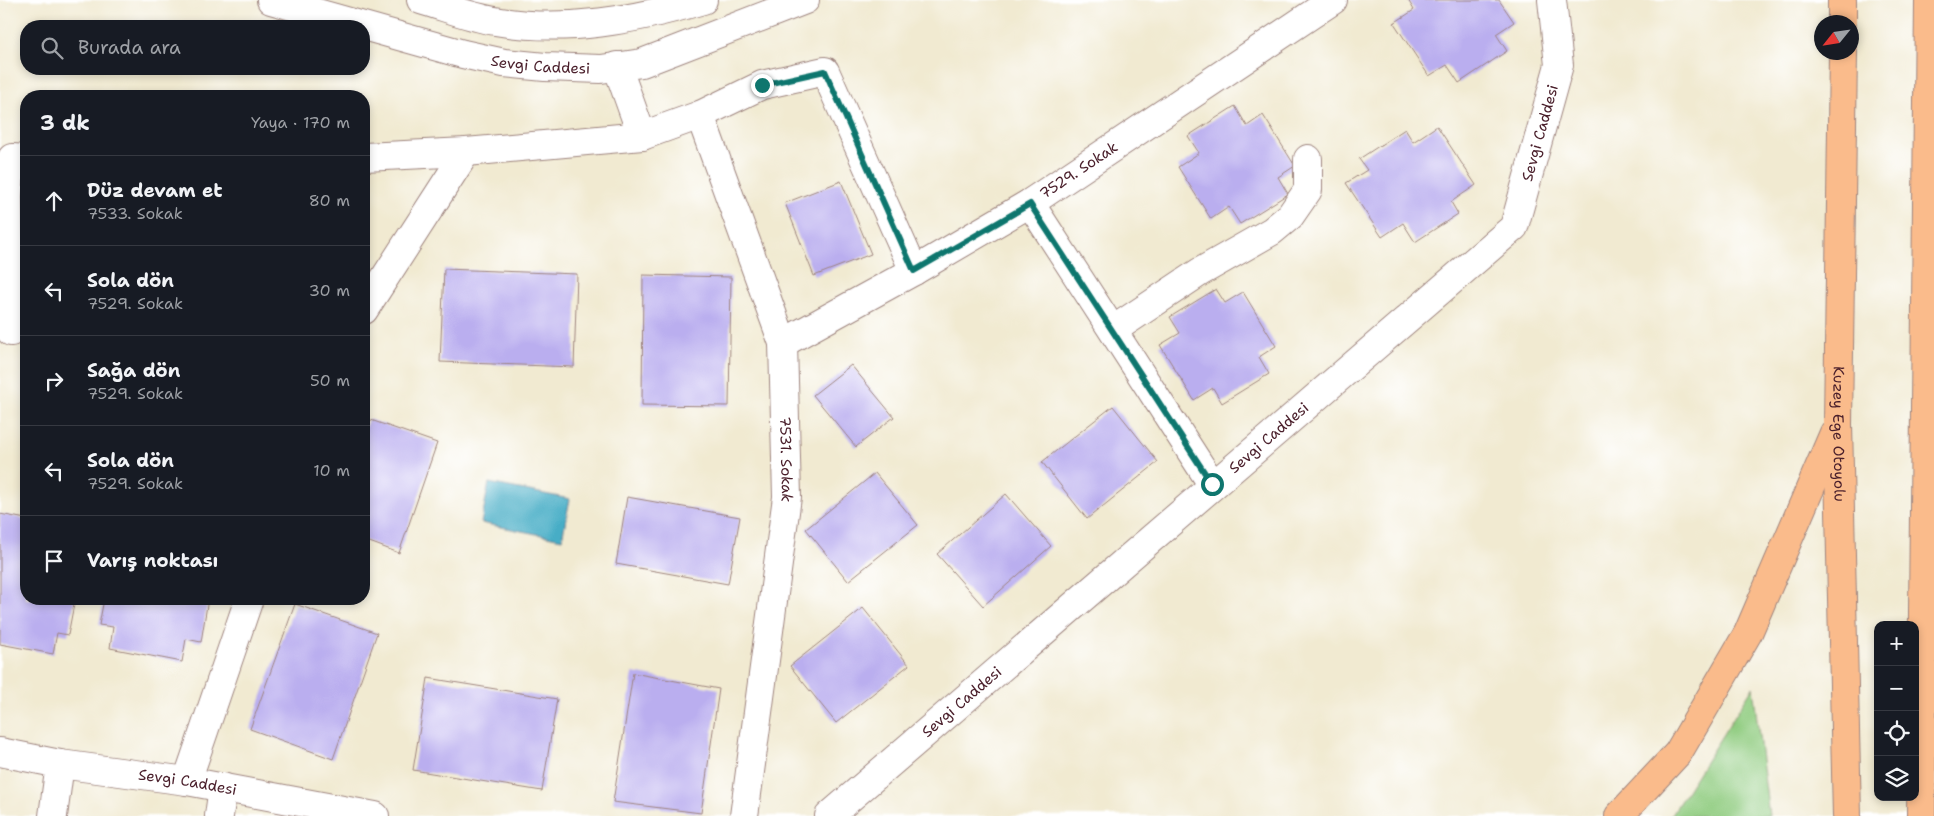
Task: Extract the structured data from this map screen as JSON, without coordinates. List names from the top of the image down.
{
  "streets": {
    "highway": ["Kuzey Ege Otoyolu"],
    "street": ["Sevgi Caddesi", "7529. Sokak", "7531. Sokak"]
  },
  "crossings": [
    ["7529. Sokak", "7531. Sokak"]
  ],
  "north": "bottom left",
  "page": {
    "search": "Burada ara",
    "heading": ["3 dk", "Yaya · 170 m"],
    "list": [
      ["Düz devam et", "7533. Sokak", "80 m"],
      ["Sola dön", "7529. Sokak", "30 m"],
      ["Sağa dön", "7529. Sokak", "50 m"],
      ["Sola dön", "7529. Sokak", "10 m"],
      "Varış noktası"
    ],
    "map_buttons": ["+", "−"]
  }
}
